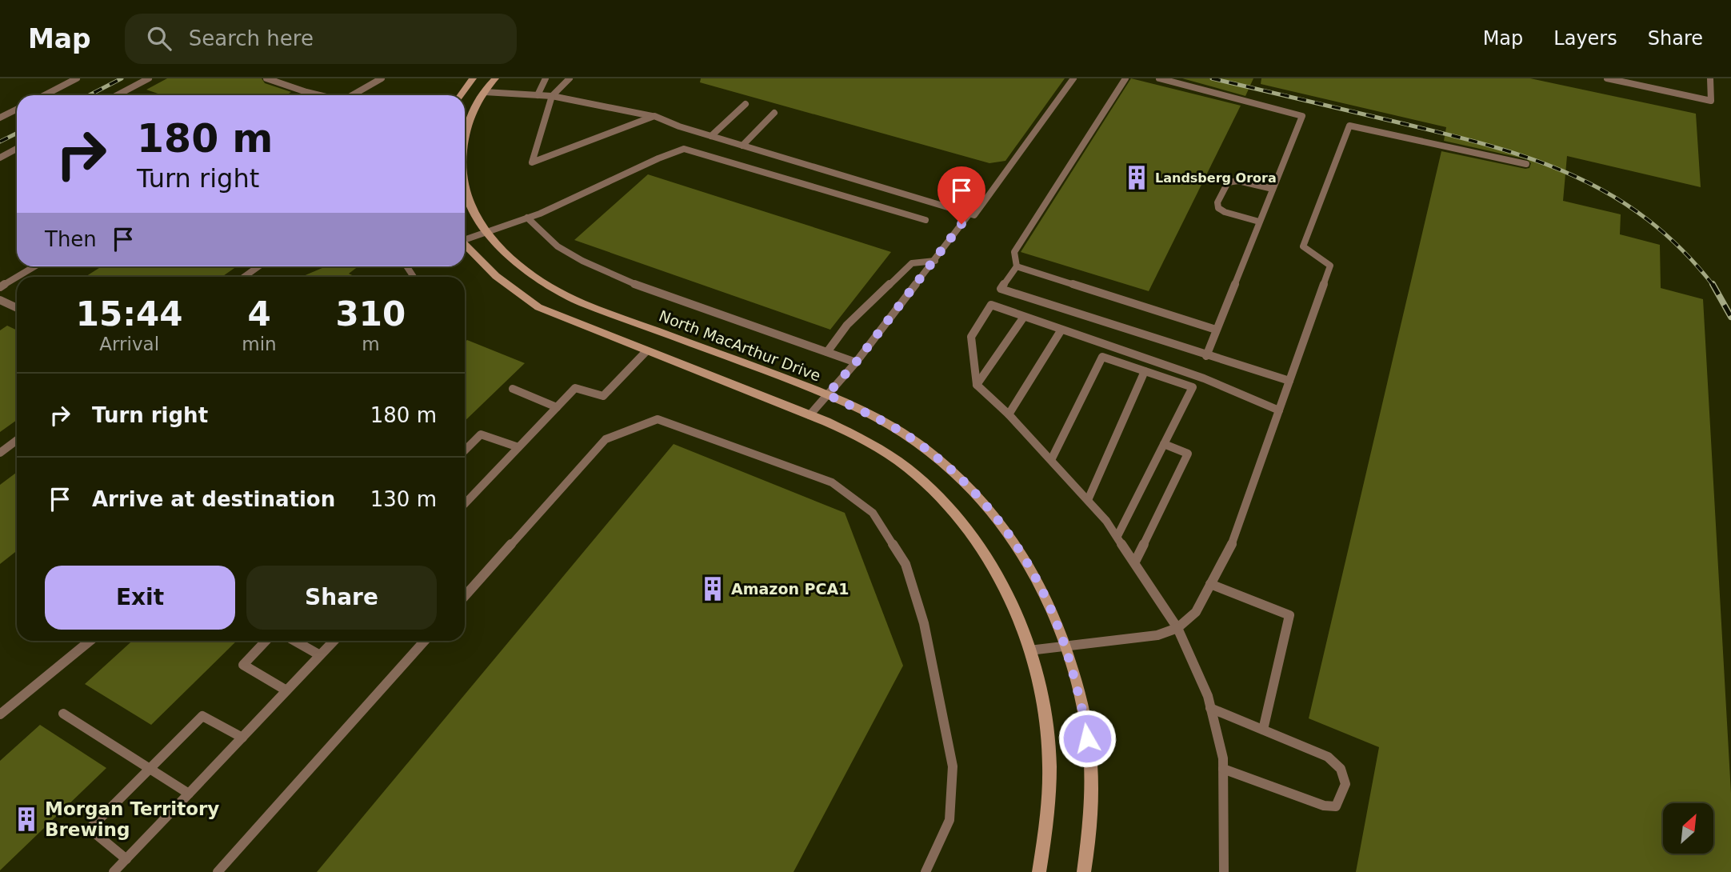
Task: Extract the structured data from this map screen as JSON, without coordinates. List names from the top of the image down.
{
  "streets": {
    "main road": ["North MacArthur Drive"]
  },
  "places": {
    "building": ["Landsberg Orora", "Amazon PCA1", "Morgan Territory Brewing"]
  },
  "north": "top right",
  "page": {
    "header": "Map",
    "search": "Search here",
    "nav": ["Map", "Layers", "Share"],
    "turn": ["180 m", "Turn right"],
    "then": "Then",
    "eta": [
      "15:44",
      "Arrival",
      "4",
      "min",
      "310",
      "m"
    ],
    "list": [
      {
        "name": "Turn right",
        "value": "180 m"
      },
      {
        "name": "Arrive at destination",
        "value": "130 m"
      }
    ],
    "buttons": ["Exit", "Share"]
  }
}
